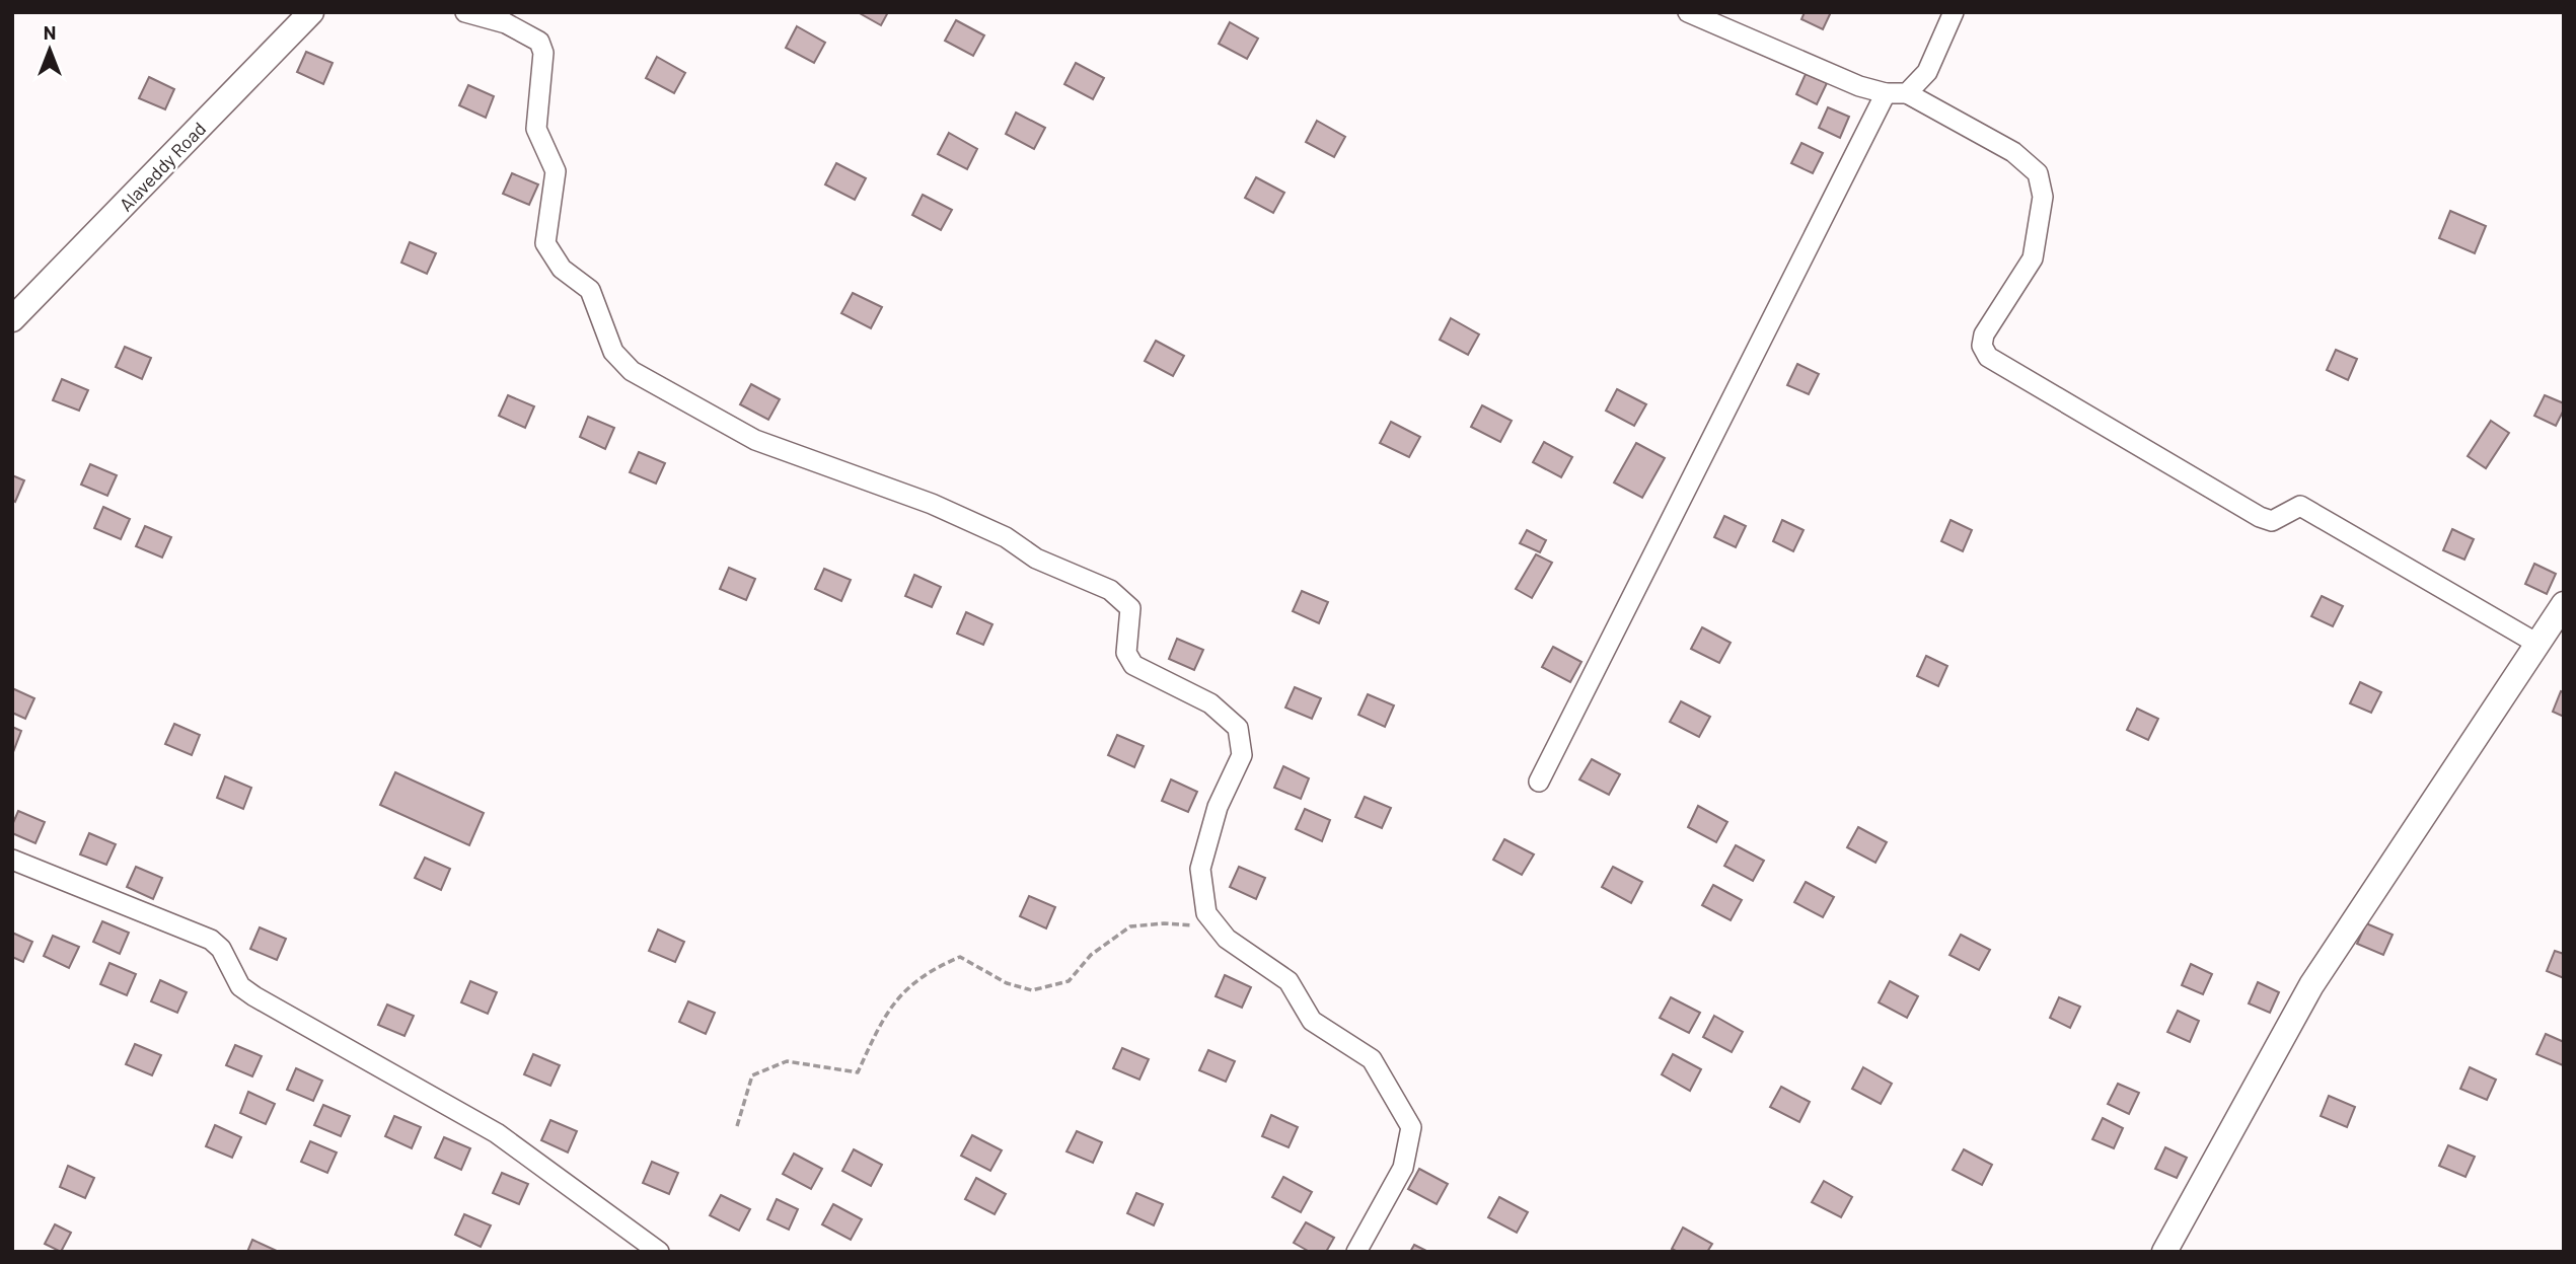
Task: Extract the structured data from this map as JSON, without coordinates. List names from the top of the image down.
{
  "streets": {
    "street": ["Alaveddy Road"]
  },
  "north": "top"
}
